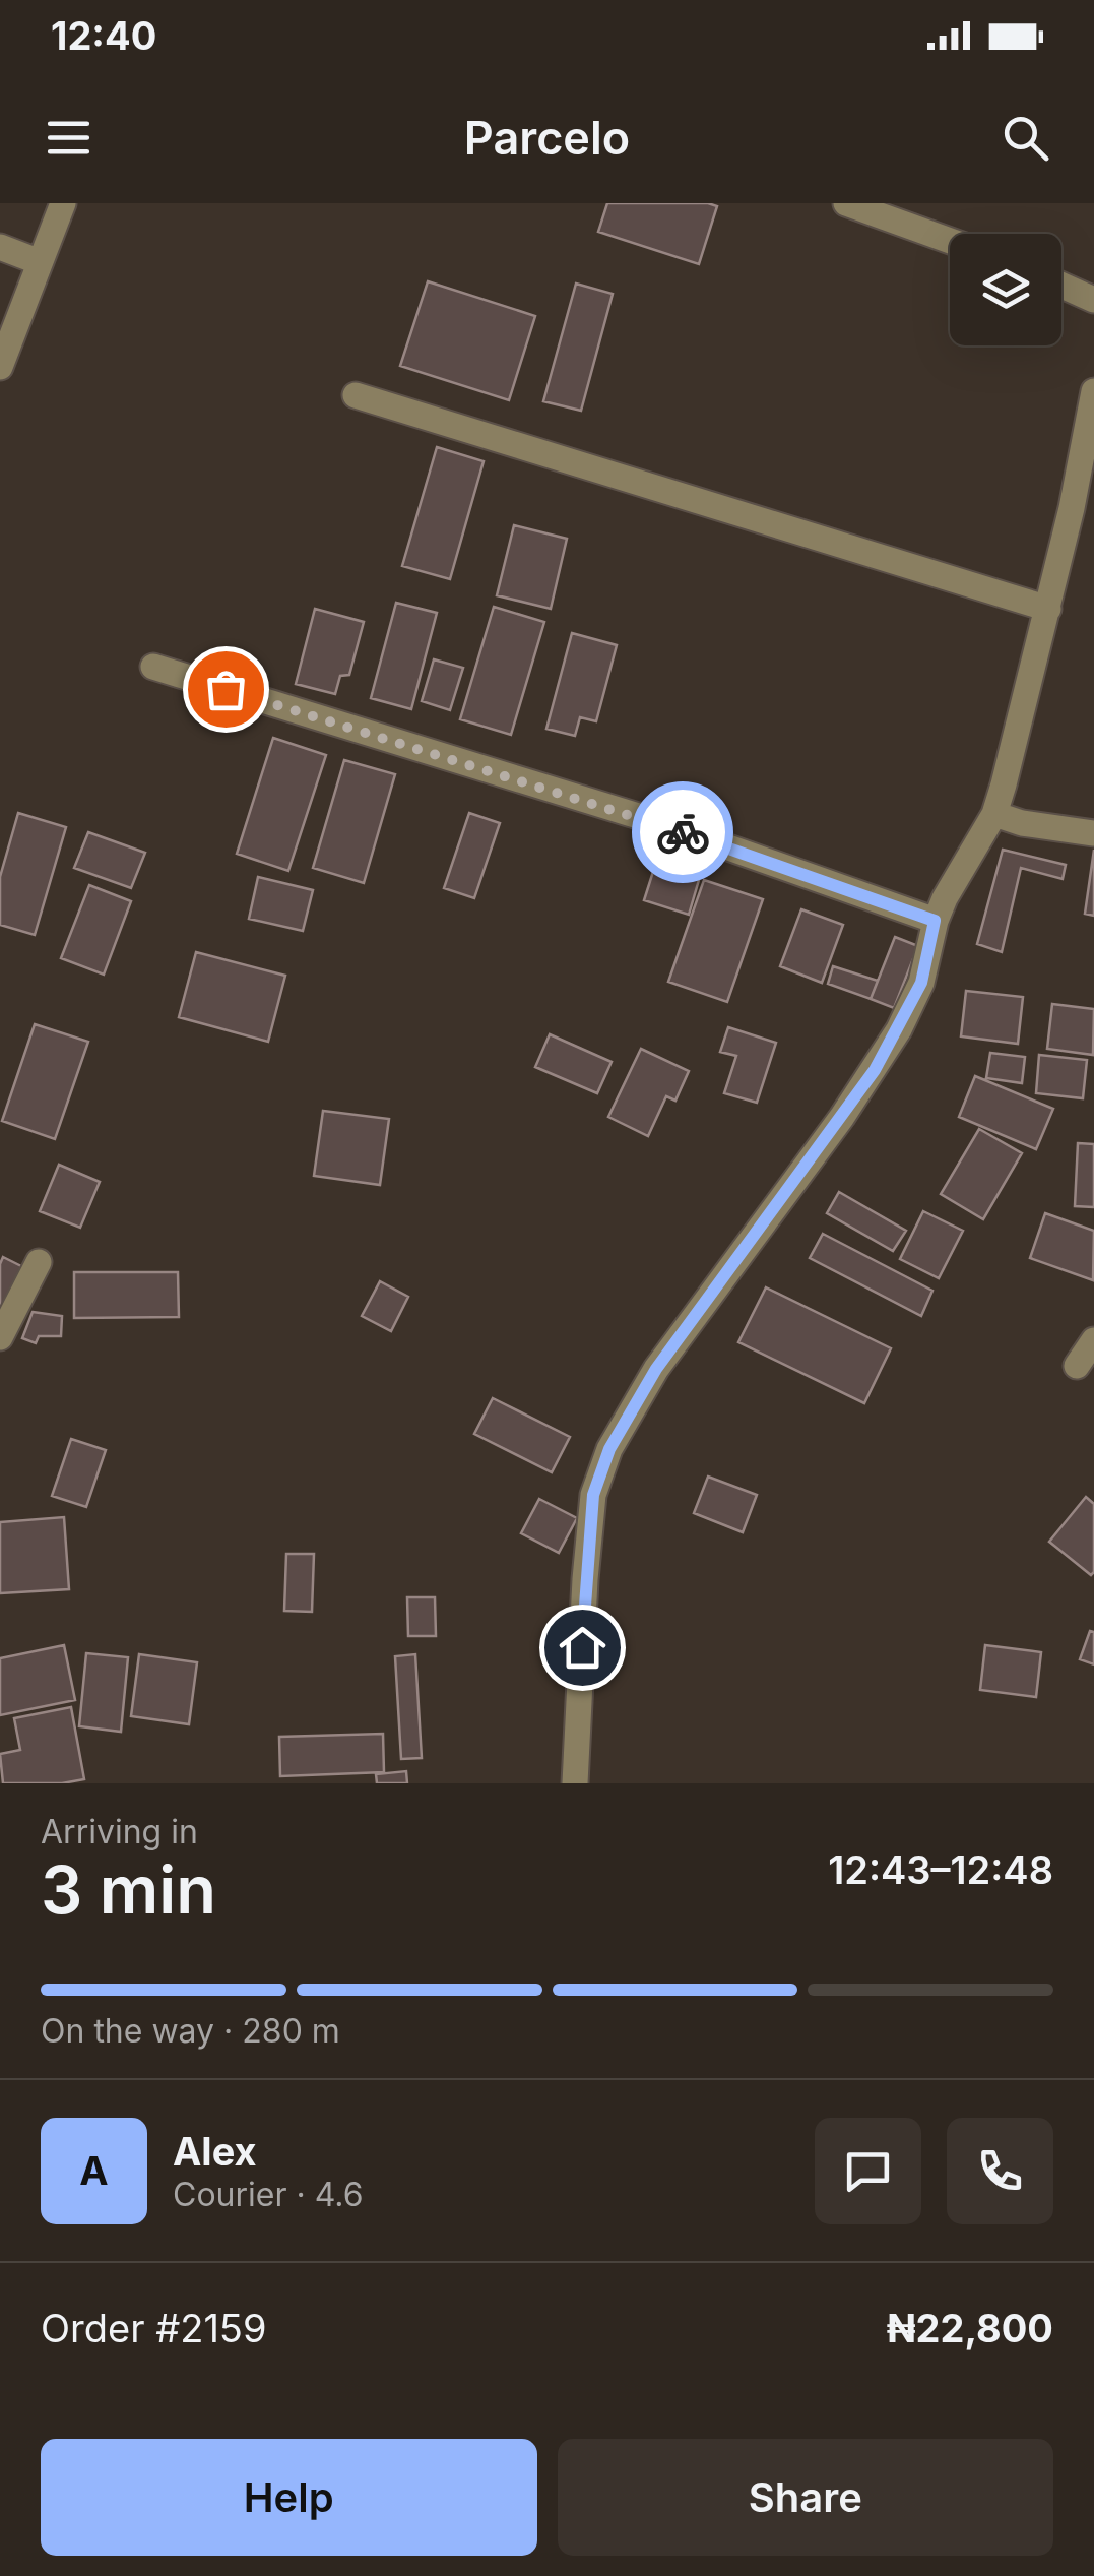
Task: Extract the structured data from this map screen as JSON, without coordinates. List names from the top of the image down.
{
  "page": {
    "status": "12:40",
    "header": "Parcelo",
    "heading": ["3 min", "Arriving in", "12:43–12:48"],
    "panel": [
      "Alex",
      "Courier · 4.6",
      "Order #2159",
      "₦22,800"
    ],
    "bar": "On the way · 280 m",
    "round": "A",
    "buttons": ["Help", "Share"]
  }
}
